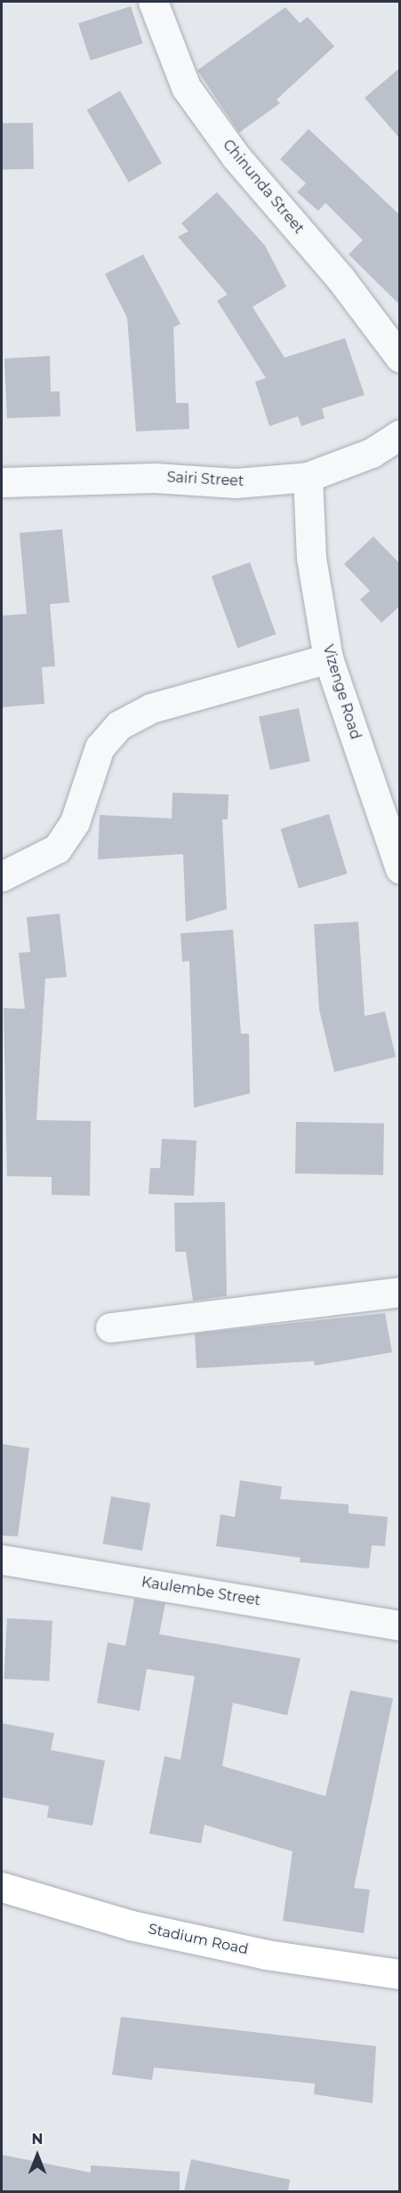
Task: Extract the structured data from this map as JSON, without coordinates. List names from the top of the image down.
{
  "streets": {
    "street": [
      "Chinunda Street",
      "Sairi Street",
      "Vizenge Road",
      "Kaulembe Street",
      "Stadium Road"
    ]
  },
  "crossings": [
    ["Sairi Street", "Vizenge Road"]
  ],
  "north": "top"
}
